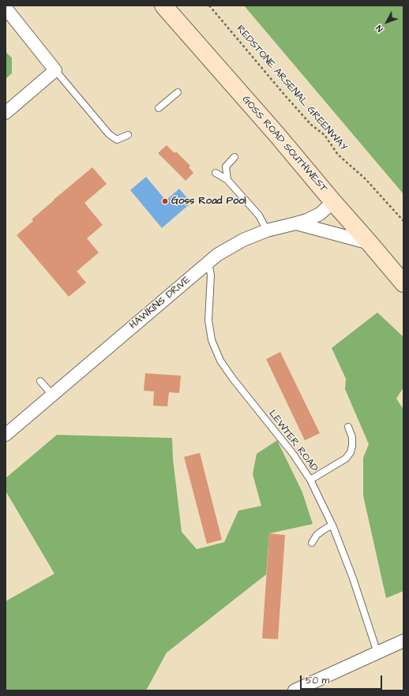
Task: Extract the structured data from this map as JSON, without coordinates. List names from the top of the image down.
{
  "streets": {
    "street": ["GOSS ROAD SOUTHWEST", "HAWKINS DRIVE"],
    "lane": ["LEWTER ROAD"],
    "path": ["REDSTONE ARSENAL GREENWAY"]
  },
  "crossings": [
    ["GOSS ROAD SOUTHWEST", "HAWKINS DRIVE"],
    ["HAWKINS DRIVE", "LEWTER ROAD"]
  ],
  "places": ["Goss Road Pool"],
  "scale_bar": "50 m",
  "north": "bottom left"
}
